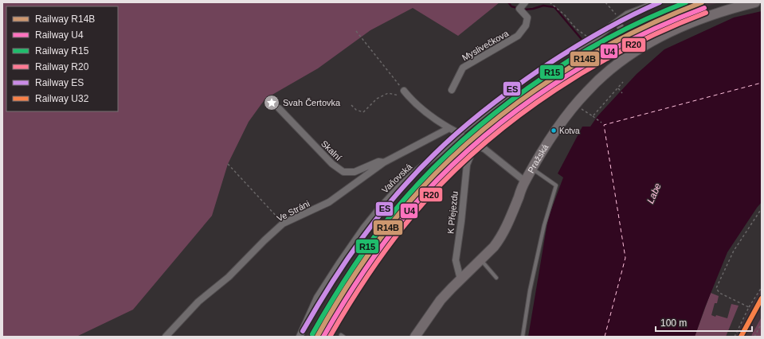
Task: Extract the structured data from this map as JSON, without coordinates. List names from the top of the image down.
{
  "streets": {
    "main road": ["Pražská"],
    "street": [
      "Myslivečkova",
      "Skalní",
      "Vaňovská",
      "Ve Stráni",
      "K Přejezdu"
    ]
  },
  "crossings": [
    ["Skalní", "Ve Stráni"],
    ["Pražská", "K Přejezdu"]
  ],
  "water": ["Labe"],
  "places": {
    "place": ["Svah Čertovka"],
    "other": ["Kotva"]
  },
  "lines": [
    "rail line R14B",
    "rail line R15",
    "rail line ES",
    "rail line U4",
    "rail line R20",
    "rail line U32"
  ],
  "legend": [
    "Railway R14B",
    "Railway U4",
    "Railway R15",
    "Railway R20",
    "Railway ES",
    "Railway U32"
  ],
  "scale_bar": "100 m"
}
